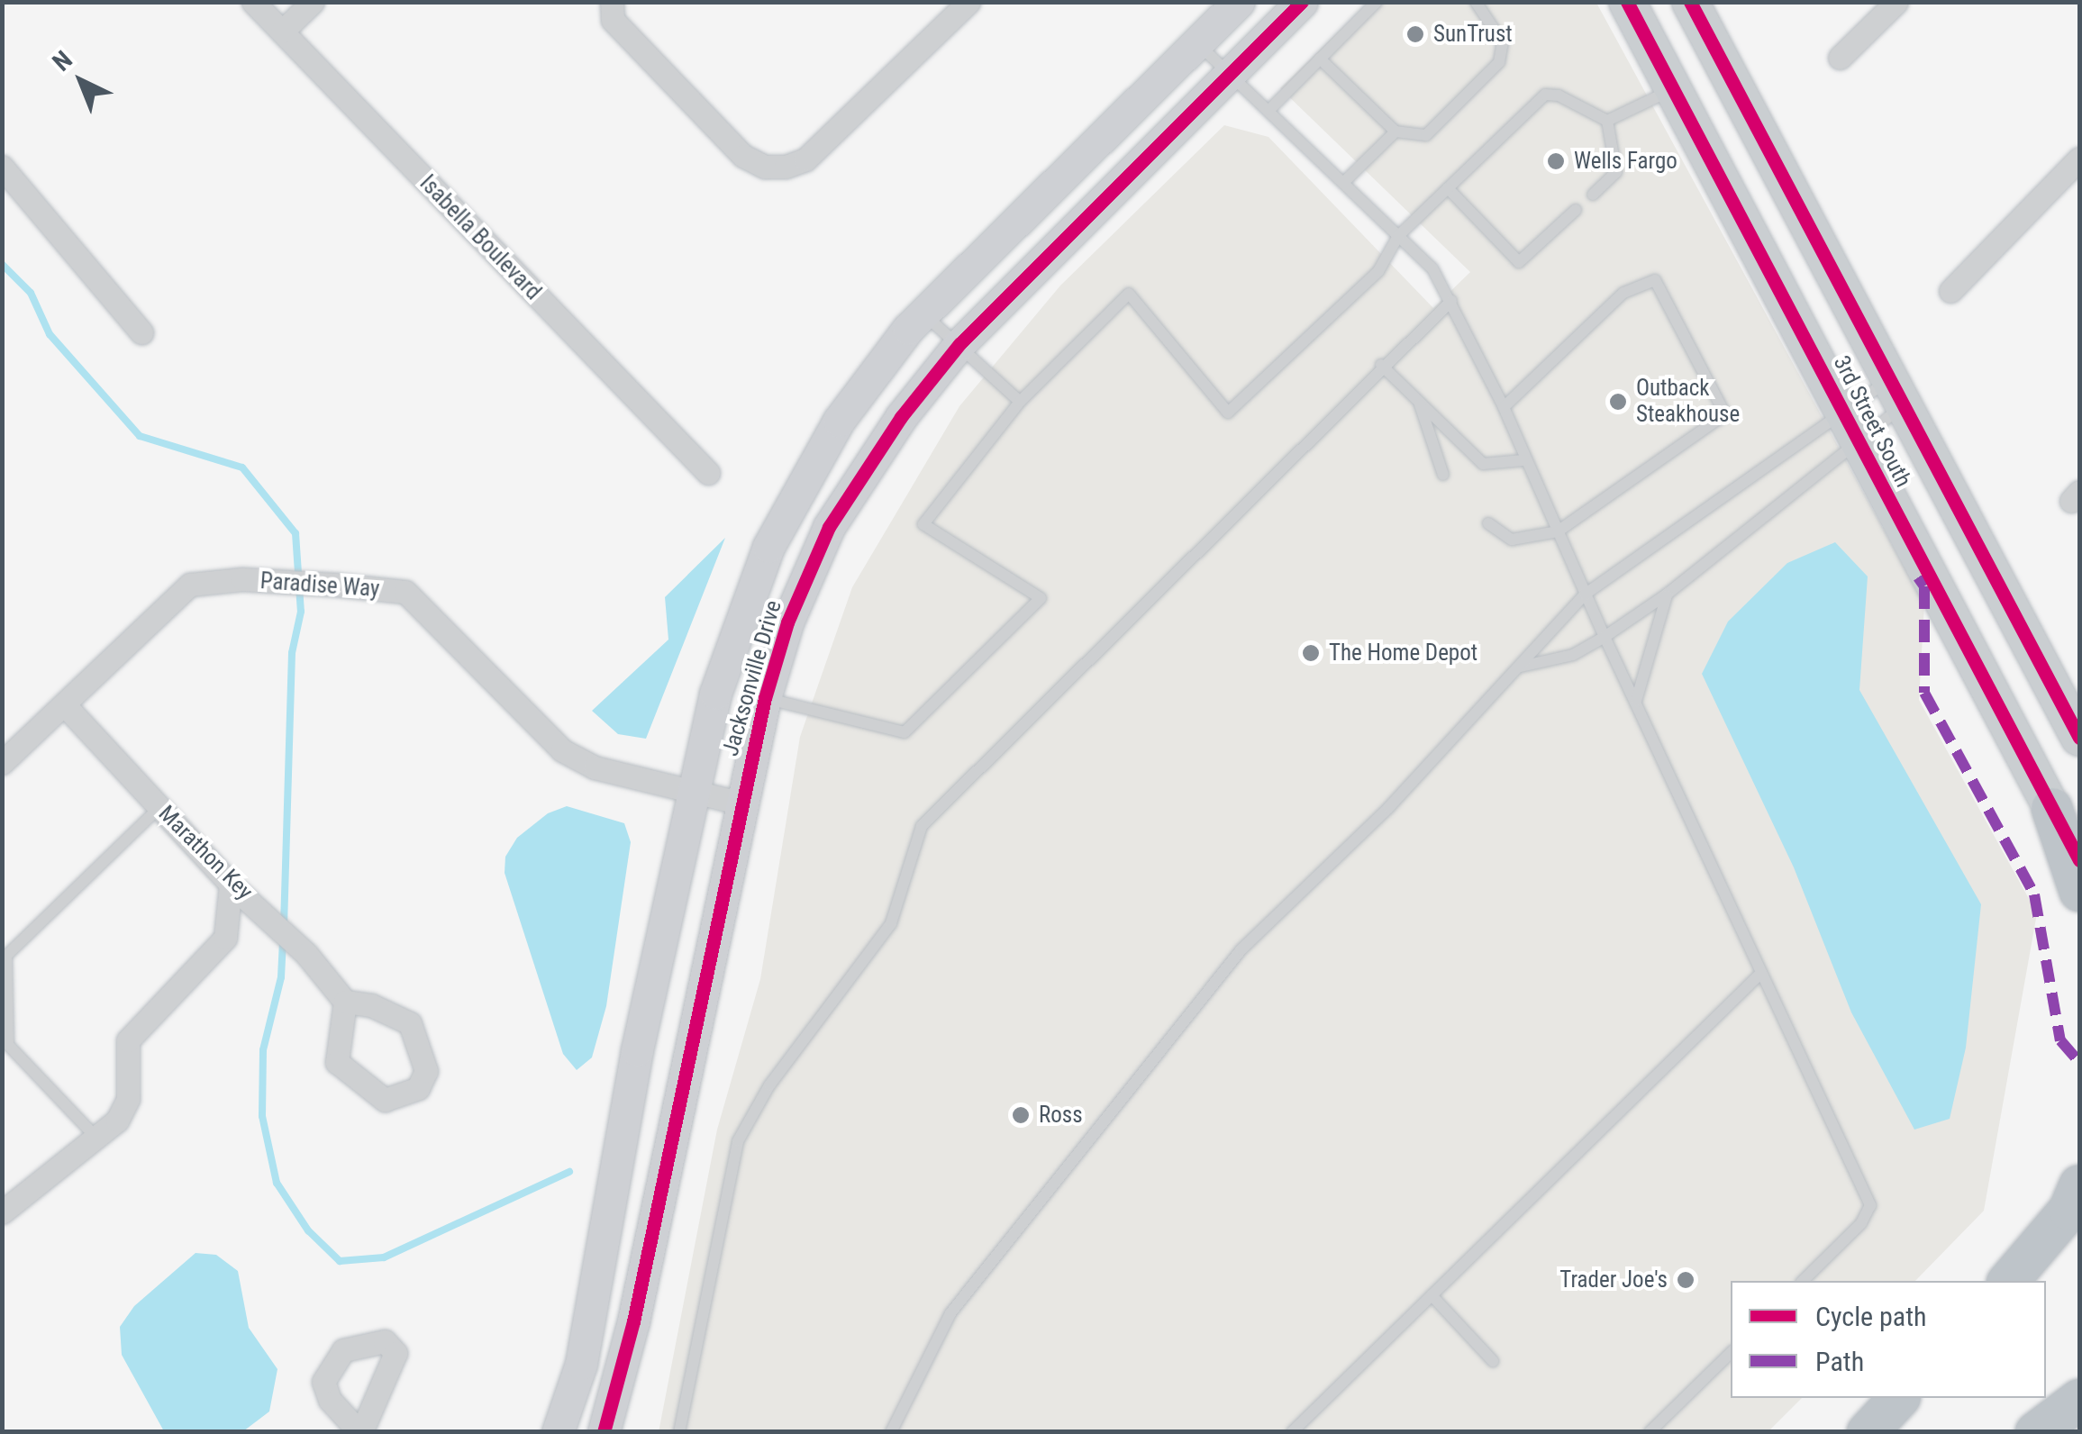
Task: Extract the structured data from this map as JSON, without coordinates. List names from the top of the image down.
{
  "streets": {
    "main road": ["3rd Street South"],
    "street": [
      "Isabella Boulevard",
      "Paradise Way",
      "Jacksonville Drive",
      "Marathon Key"
    ]
  },
  "crossings": [
    ["Paradise Way", "Jacksonville Drive"],
    ["Paradise Way", "Marathon Key"]
  ],
  "places": [
    "SunTrust",
    "Wells Fargo",
    "Outback Steakhouse",
    "The Home Depot",
    "Ross",
    "Trader Joe's"
  ],
  "legend": ["Cycle path", "Path"],
  "north": "top left"
}
